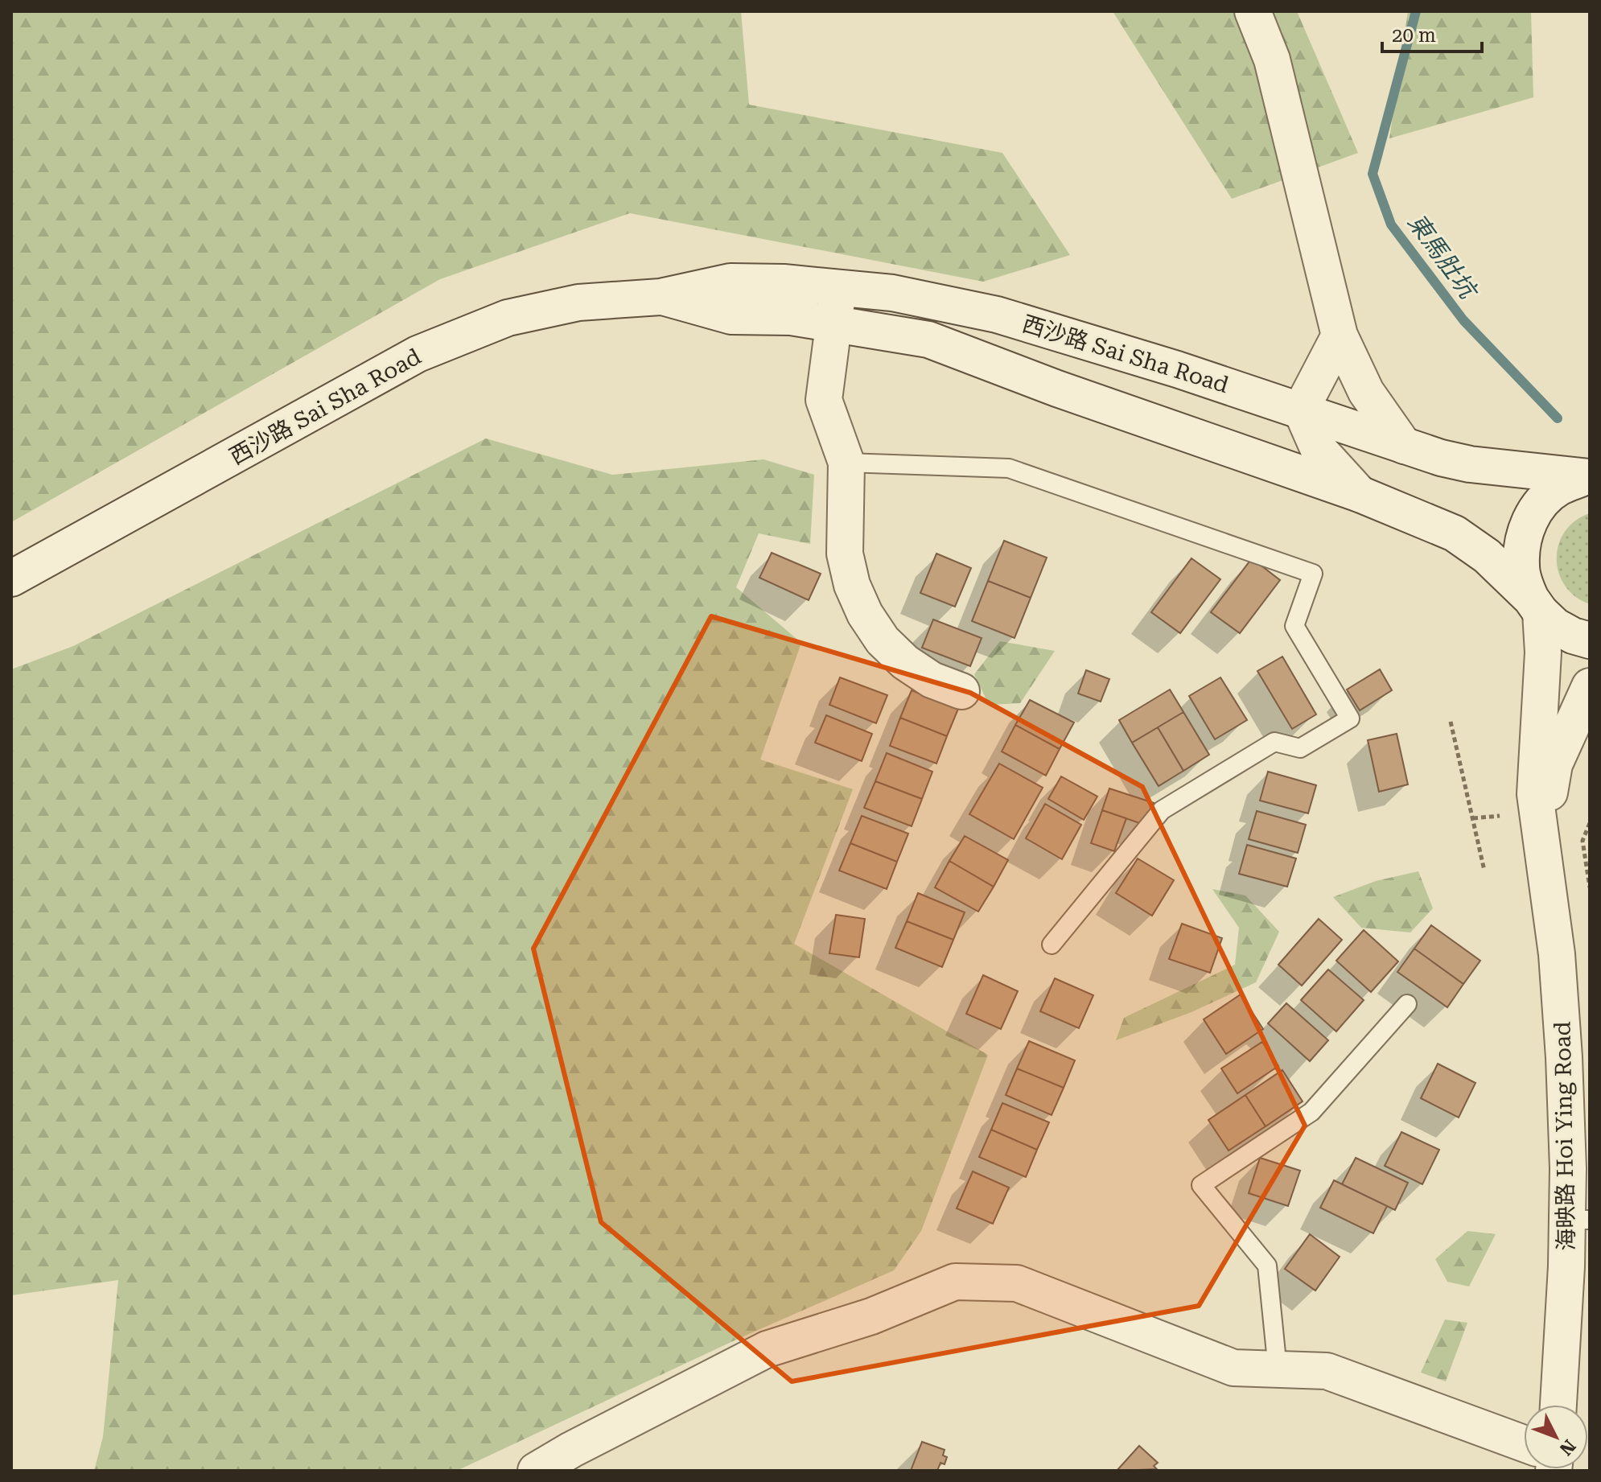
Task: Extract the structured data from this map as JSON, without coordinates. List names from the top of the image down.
{
  "streets": {
    "street": ["西沙路 Sai Sha Road", "海映路 Hoi Ying Road"]
  },
  "crossings": [
    ["西沙路 Sai Sha Road", "海映路 Hoi Ying Road"]
  ],
  "water": ["東馬肚坑"],
  "scale_bar": "20 m",
  "north": "bottom right"
}
